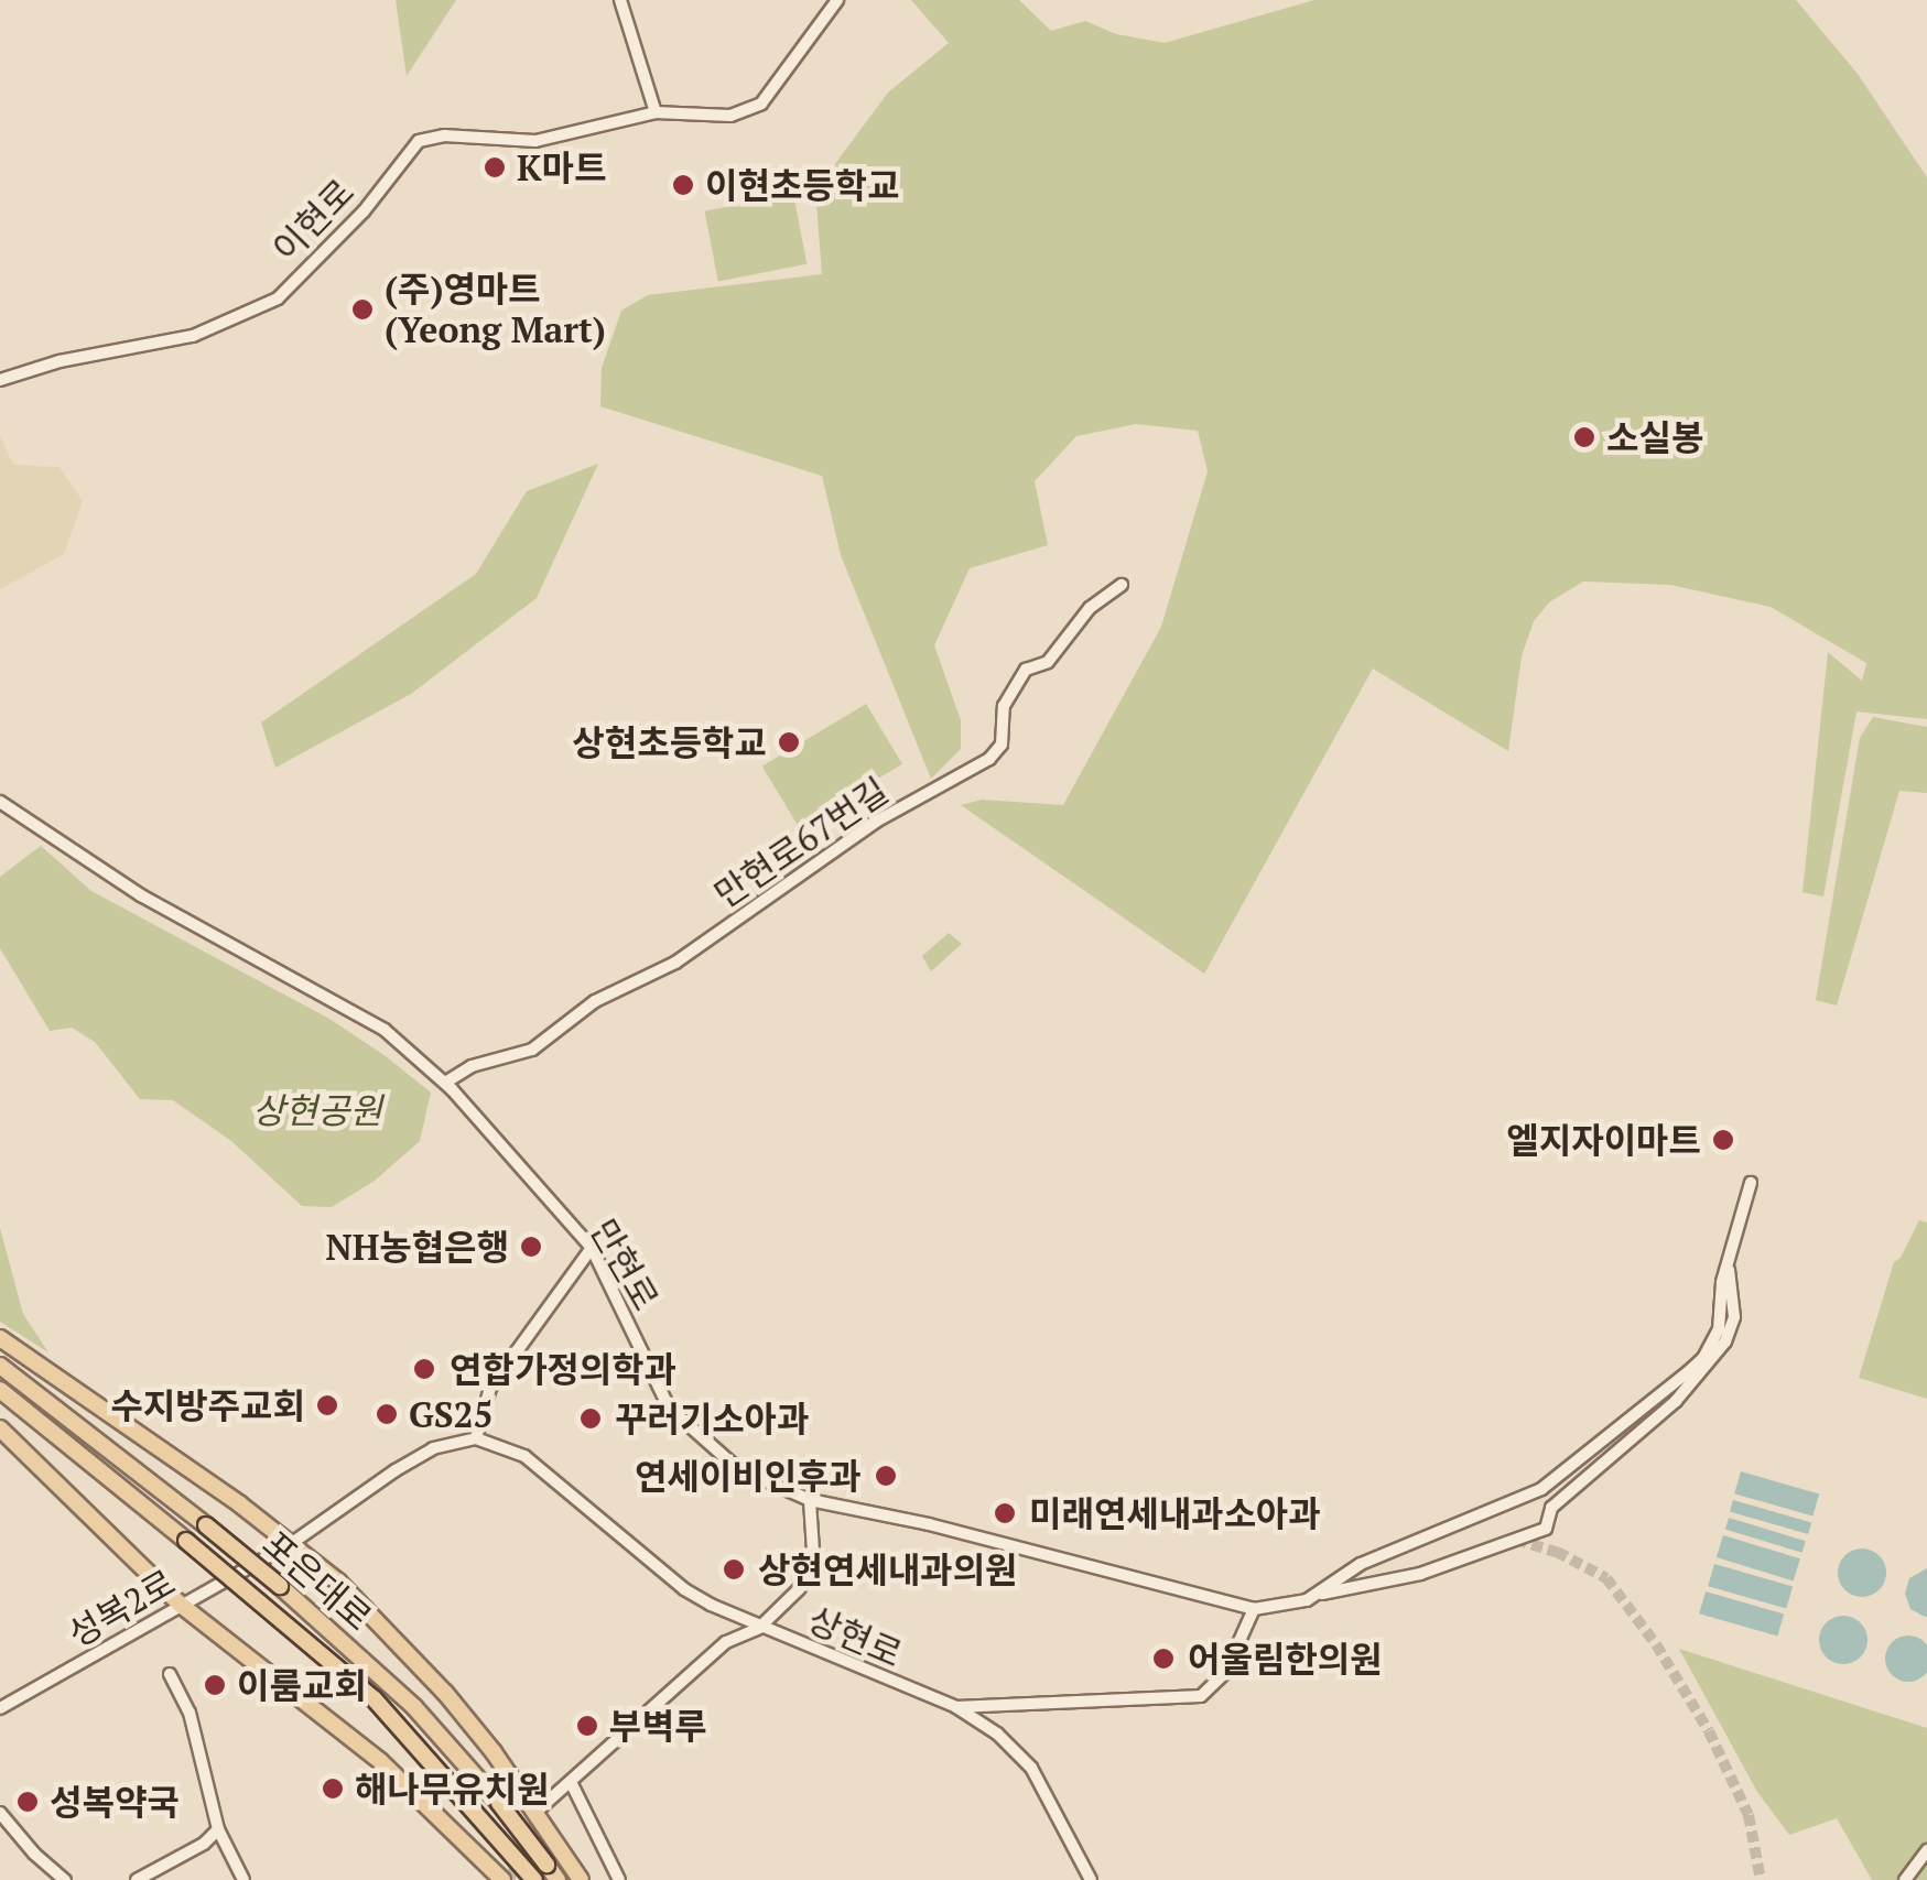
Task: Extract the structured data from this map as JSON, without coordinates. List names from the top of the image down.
{
  "streets": {
    "main road": ["포은대로"],
    "street": [
      "이현로",
      "만현로67번길",
      "만현로",
      "성복2로",
      "상현로"
    ]
  },
  "crossings": [
    ["만현로67번길", "만현로"]
  ],
  "parks": ["상현공원"],
  "places": [
    "K마트",
    "이현초등학교",
    "(주)영마트 (Yeong Mart)",
    "소실봉",
    "상현초등학교",
    "엘지자이마트",
    "NH농협은행",
    "연합가정의학과",
    "수지방주교회",
    "GS25",
    "꾸러기소아과",
    "연세이비인후과",
    "미래연세내과소아과",
    "상현연세내과의원",
    "어울림한의원",
    "이룸교회",
    "부벽루",
    "해나무유치원",
    "성복약국"
  ]
}
